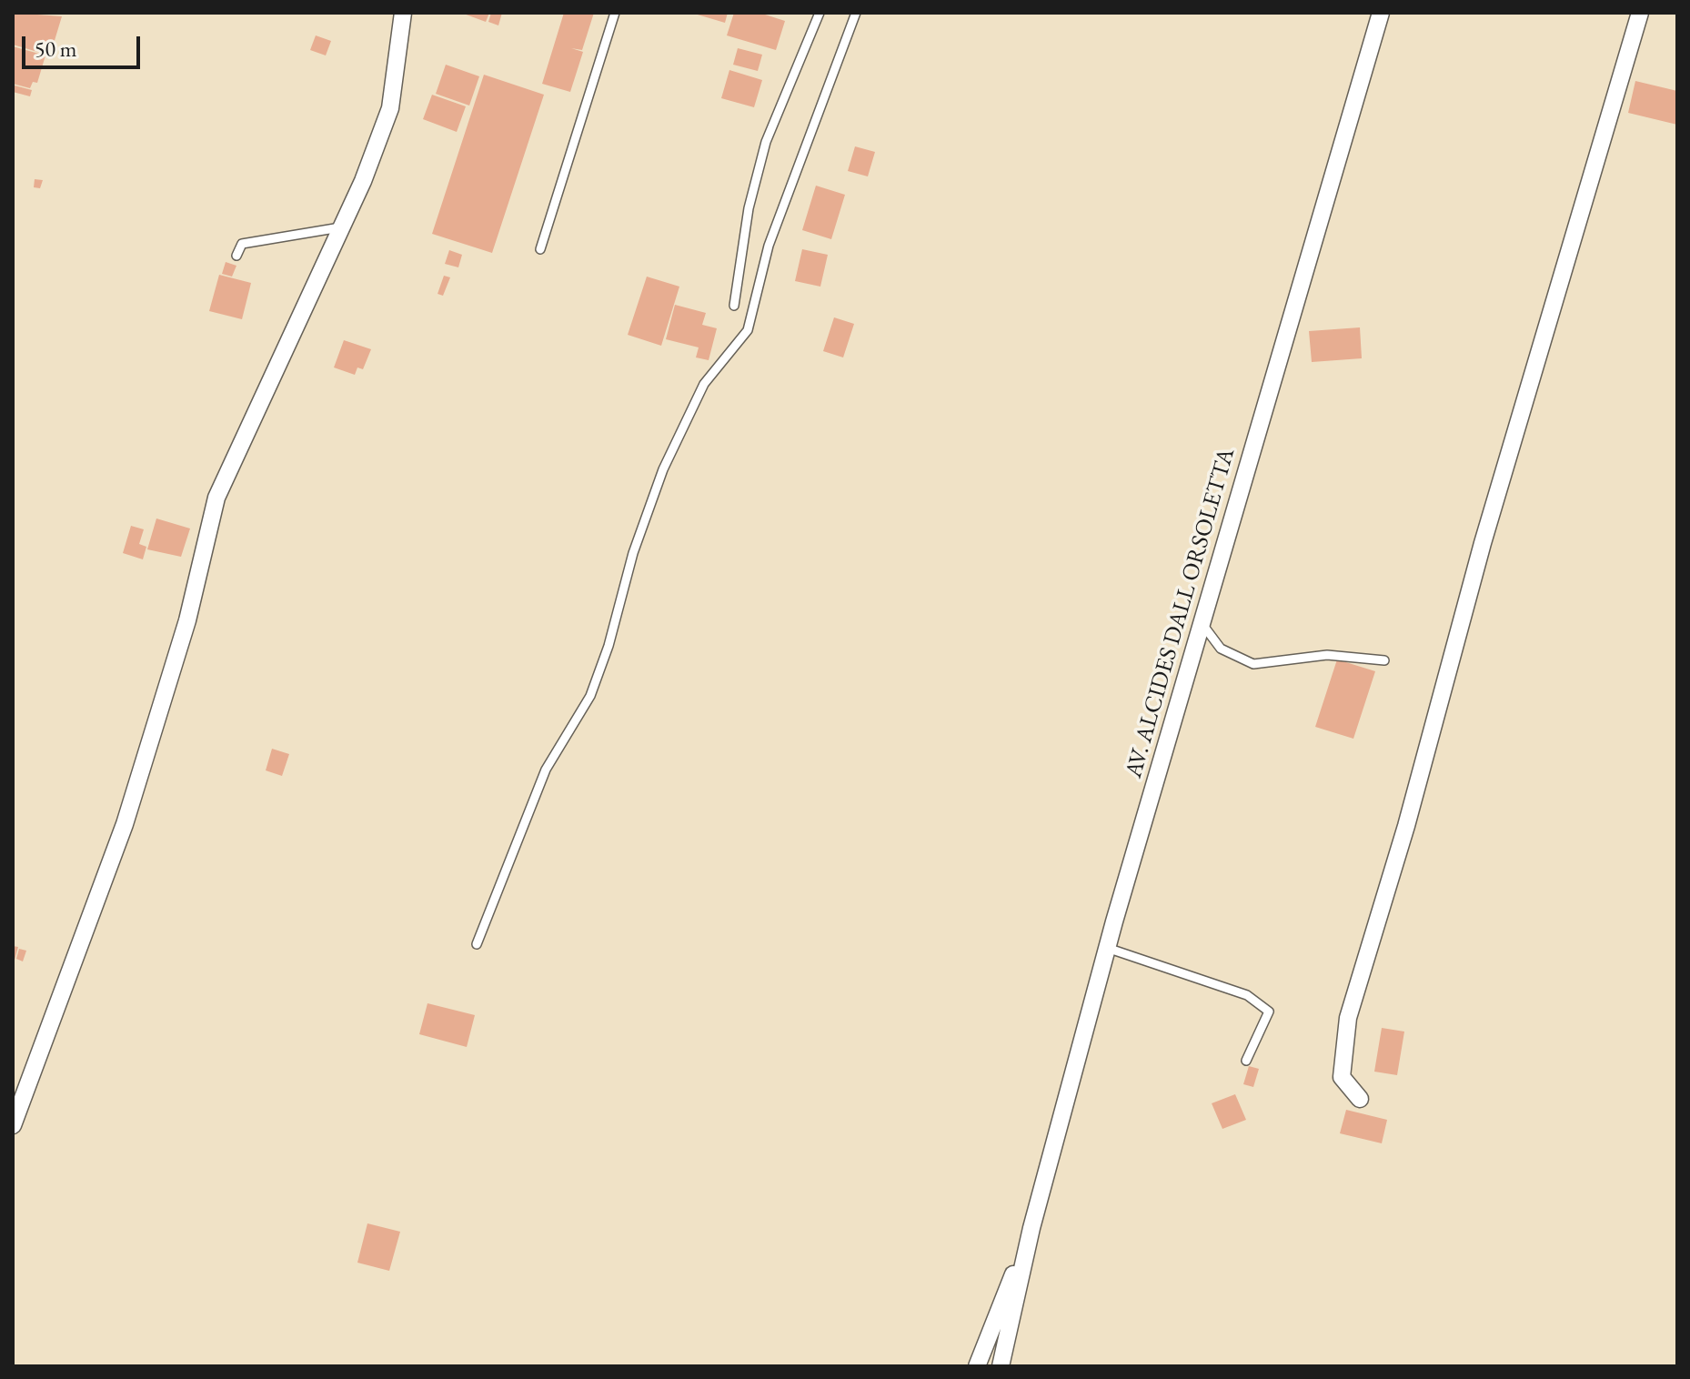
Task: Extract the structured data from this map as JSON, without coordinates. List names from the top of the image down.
{
  "streets": {
    "street": ["AV. ALCIDES DALL ORSOLETTA"]
  },
  "scale_bar": "50 m"
}
